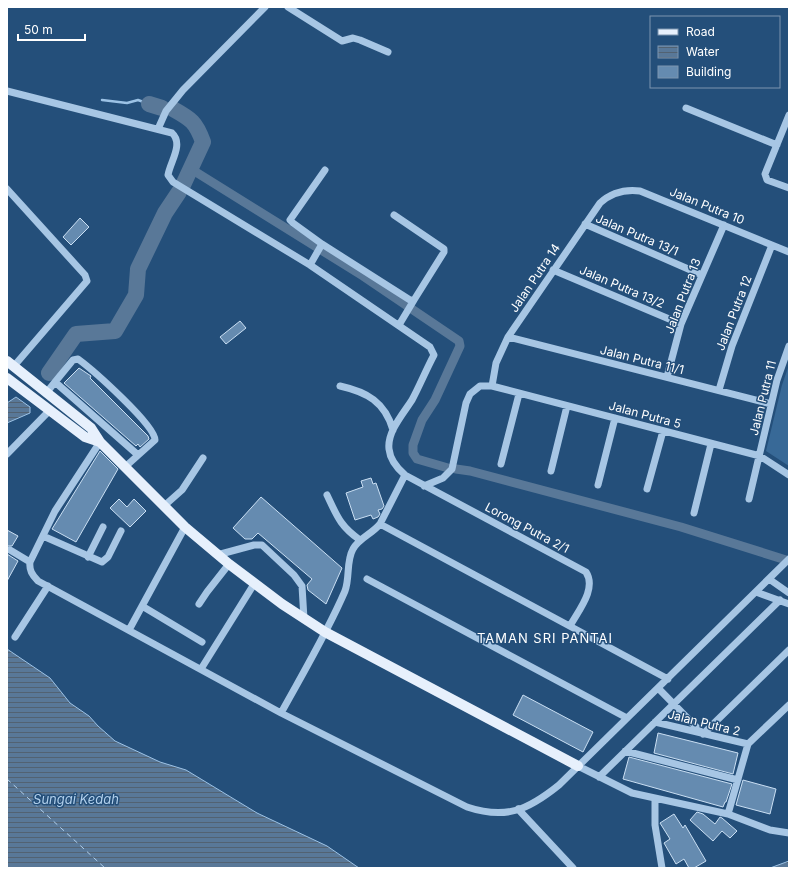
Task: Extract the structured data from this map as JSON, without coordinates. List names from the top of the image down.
{
  "streets": {
    "street": [
      "Jalan Putra 10",
      "Jalan Putra 13/1",
      "Jalan Putra 14",
      "Jalan Putra 13/2",
      "Jalan Putra 13",
      "Jalan Putra 12",
      "Jalan Putra 11/1",
      "Jalan Putra 11",
      "Jalan Putra 5",
      "Lorong Putra 2/1",
      "Jalan Putra 2"
    ]
  },
  "crossings": [
    ["Jalan Putra 10", "Jalan Putra 14"],
    ["Jalan Putra 10", "Jalan Putra 13"],
    ["Jalan Putra 10", "Jalan Putra 12"],
    ["Jalan Putra 13/1", "Jalan Putra 14"],
    ["Jalan Putra 13/1", "Jalan Putra 13"],
    ["Jalan Putra 14", "Jalan Putra 13/2"],
    ["Jalan Putra 14", "Jalan Putra 11/1"],
    ["Jalan Putra 14", "Jalan Putra 5"],
    ["Jalan Putra 13/2", "Jalan Putra 13"],
    ["Jalan Putra 13", "Jalan Putra 11/1"],
    ["Jalan Putra 12", "Jalan Putra 11/1"],
    ["Jalan Putra 11/1", "Jalan Putra 11"],
    ["Jalan Putra 11", "Jalan Putra 5"]
  ],
  "districts": ["TAMAN SRI PANTAI"],
  "water": ["Sungai Kedah"],
  "legend": ["Road", "Water", "Building"],
  "scale_bar": "50 m"
}
